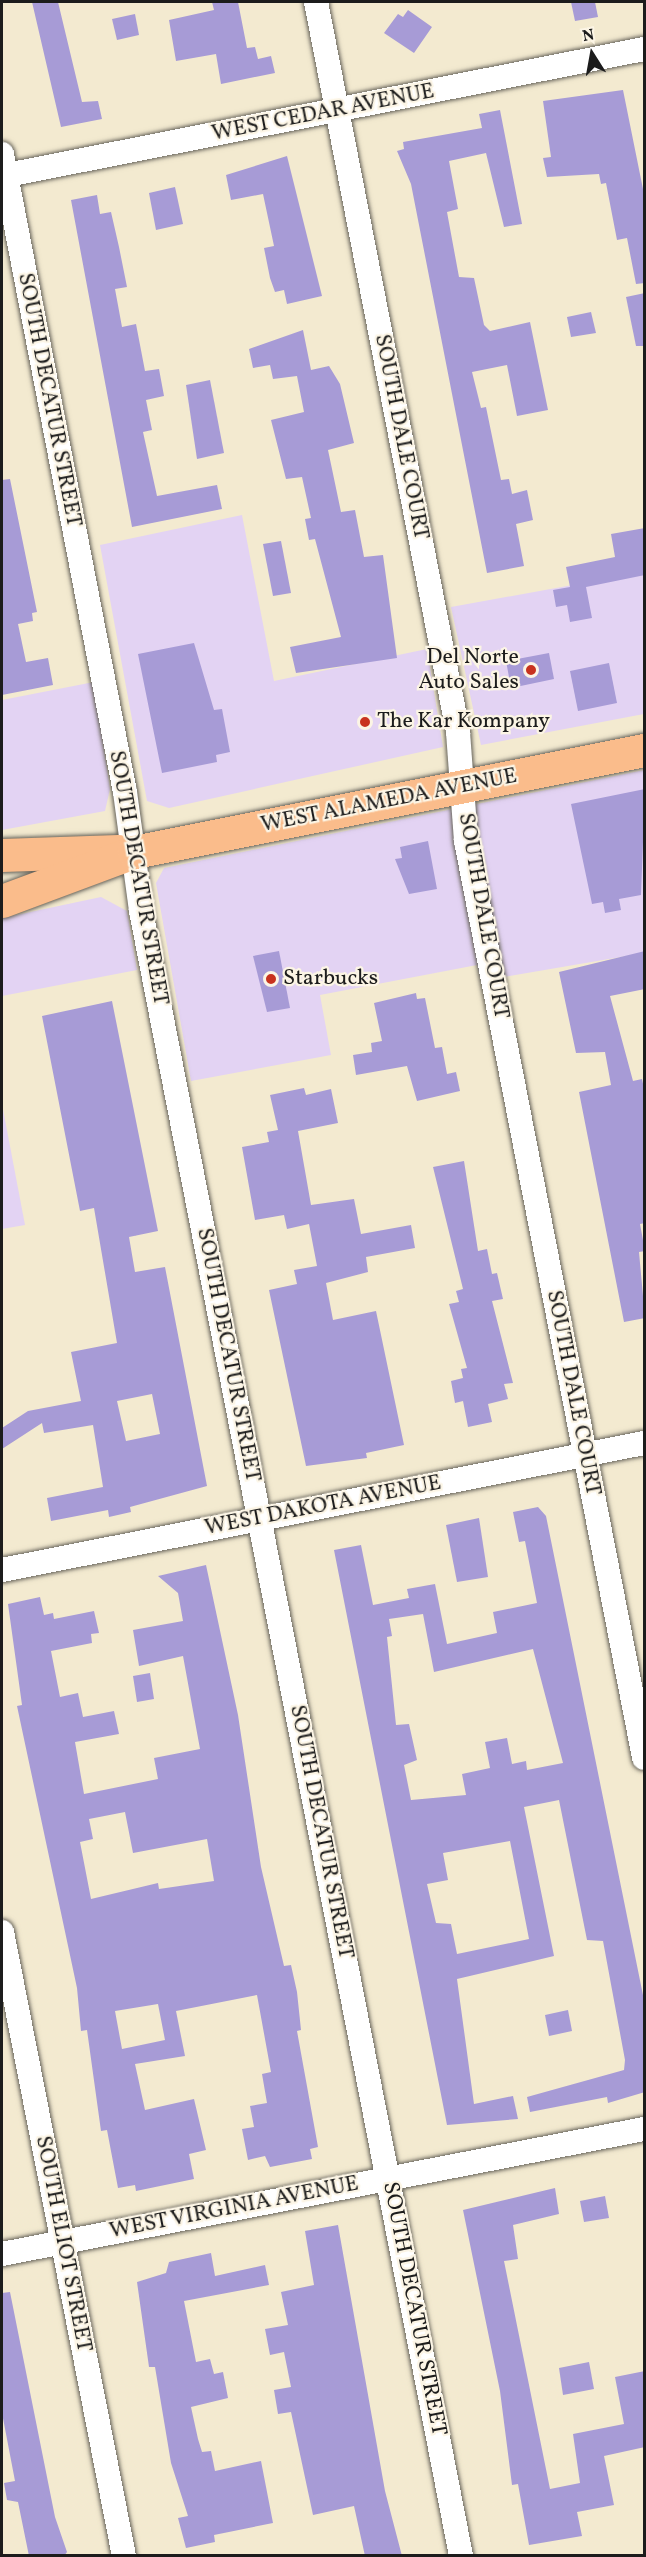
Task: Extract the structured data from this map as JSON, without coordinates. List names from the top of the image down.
{
  "streets": {
    "main road": ["WEST ALAMEDA AVENUE"],
    "street": [
      "WEST CEDAR AVENUE",
      "SOUTH DECATUR STREET",
      "SOUTH DALE COURT",
      "WEST DAKOTA AVENUE",
      "WEST VIRGINIA AVENUE",
      "SOUTH ELIOT STREET"
    ]
  },
  "crossings": [
    ["WEST CEDAR AVENUE", "SOUTH DECATUR STREET"],
    ["WEST CEDAR AVENUE", "SOUTH DALE COURT"],
    ["SOUTH DECATUR STREET", "WEST ALAMEDA AVENUE"],
    ["SOUTH DECATUR STREET", "WEST DAKOTA AVENUE"],
    ["SOUTH DECATUR STREET", "WEST VIRGINIA AVENUE"],
    ["SOUTH DALE COURT", "WEST ALAMEDA AVENUE"],
    ["SOUTH DALE COURT", "WEST DAKOTA AVENUE"],
    ["WEST VIRGINIA AVENUE", "SOUTH ELIOT STREET"]
  ],
  "places": ["Del Norte Auto Sales", "The Kar Kompany", "Starbucks"],
  "north": "top"
}
